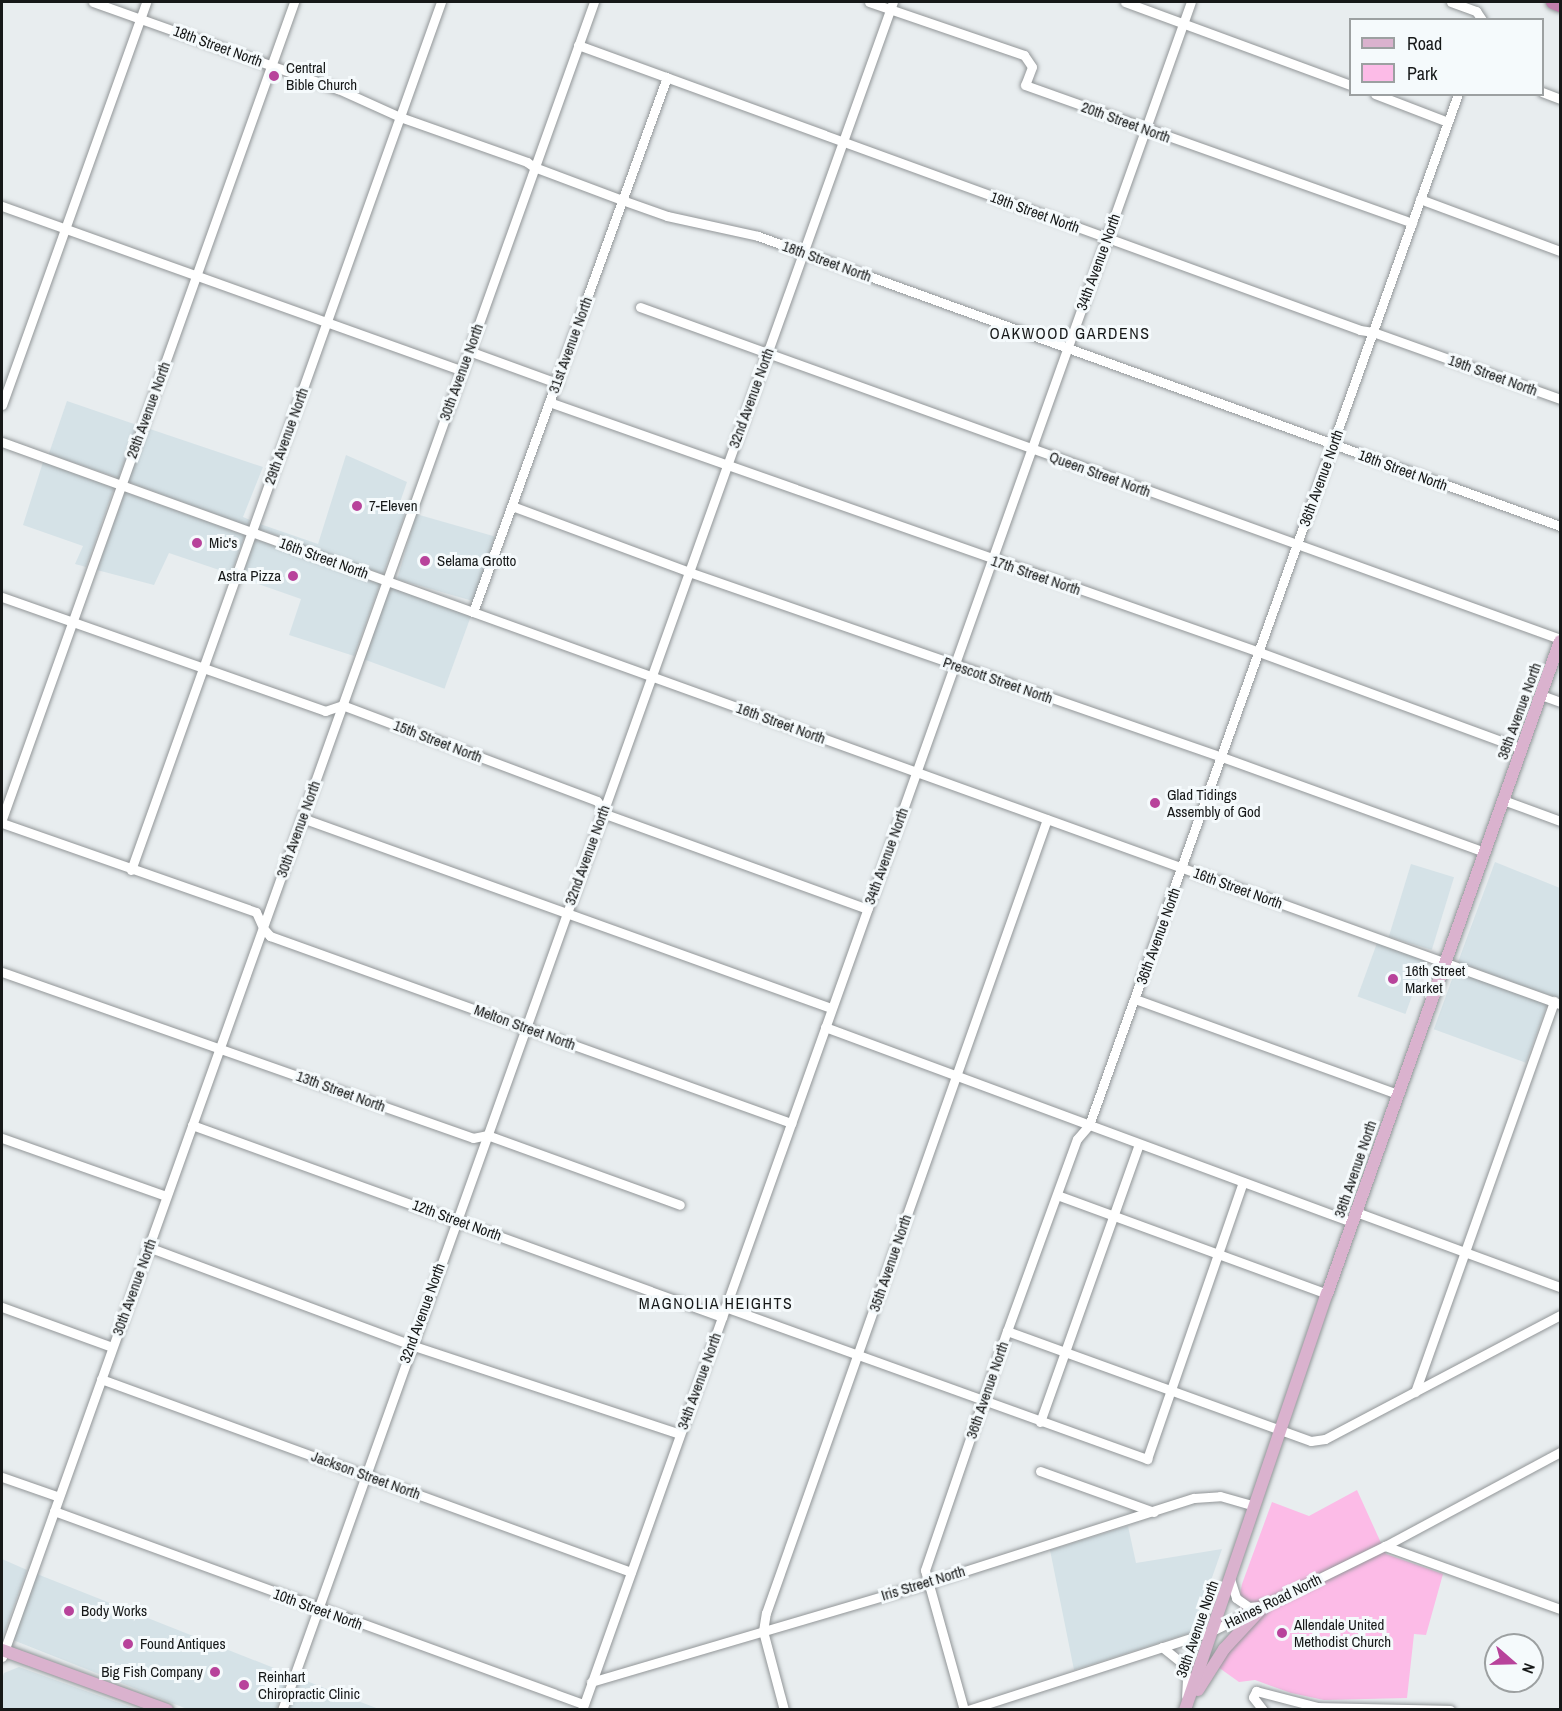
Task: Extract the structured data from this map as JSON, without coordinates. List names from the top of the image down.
{
  "streets": {
    "main road": ["38th Avenue North"],
    "street": [
      "18th Street North",
      "20th Street North",
      "19th Street North",
      "34th Avenue North",
      "31st Avenue North",
      "30th Avenue North",
      "32nd Avenue North",
      "28th Avenue North",
      "29th Avenue North",
      "Queen Street North",
      "36th Avenue North",
      "16th Street North",
      "17th Street North",
      "Prescott Street North",
      "15th Street North",
      "Melton Street North",
      "13th Street North",
      "12th Street North",
      "35th Avenue North",
      "Jackson Street North",
      "Iris Street North",
      "Haines Road North",
      "10th Street North"
    ]
  },
  "crossings": [
    ["18th Street North", "34th Avenue North"],
    ["18th Street North", "31st Avenue North"],
    ["18th Street North", "30th Avenue North"],
    ["18th Street North", "32nd Avenue North"],
    ["18th Street North", "28th Avenue North"],
    ["18th Street North", "29th Avenue North"],
    ["18th Street North", "36th Avenue North"],
    ["20th Street North", "34th Avenue North"],
    ["20th Street North", "32nd Avenue North"],
    ["20th Street North", "36th Avenue North"],
    ["19th Street North", "34th Avenue North"],
    ["19th Street North", "31st Avenue North"],
    ["19th Street North", "30th Avenue North"],
    ["19th Street North", "32nd Avenue North"],
    ["19th Street North", "36th Avenue North"],
    ["34th Avenue North", "Queen Street North"],
    ["34th Avenue North", "16th Street North"],
    ["34th Avenue North", "17th Street North"],
    ["34th Avenue North", "Prescott Street North"],
    ["34th Avenue North", "15th Street North"],
    ["34th Avenue North", "Melton Street North"],
    ["34th Avenue North", "12th Street North"],
    ["34th Avenue North", "Jackson Street North"],
    ["34th Avenue North", "Iris Street North"],
    ["34th Avenue North", "10th Street North"],
    ["31st Avenue North", "16th Street North"],
    ["31st Avenue North", "17th Street North"],
    ["31st Avenue North", "Prescott Street North"],
    ["30th Avenue North", "16th Street North"],
    ["30th Avenue North", "15th Street North"],
    ["30th Avenue North", "Melton Street North"],
    ["30th Avenue North", "13th Street North"],
    ["30th Avenue North", "12th Street North"],
    ["30th Avenue North", "Jackson Street North"],
    ["30th Avenue North", "10th Street North"],
    ["32nd Avenue North", "Queen Street North"],
    ["32nd Avenue North", "16th Street North"],
    ["32nd Avenue North", "17th Street North"],
    ["32nd Avenue North", "Prescott Street North"],
    ["32nd Avenue North", "15th Street North"],
    ["32nd Avenue North", "Melton Street North"],
    ["32nd Avenue North", "13th Street North"],
    ["32nd Avenue North", "12th Street North"],
    ["32nd Avenue North", "Jackson Street North"],
    ["32nd Avenue North", "10th Street North"],
    ["28th Avenue North", "16th Street North"],
    ["28th Avenue North", "15th Street North"],
    ["28th Avenue North", "Melton Street North"],
    ["29th Avenue North", "16th Street North"],
    ["29th Avenue North", "15th Street North"],
    ["29th Avenue North", "Melton Street North"],
    ["Queen Street North", "36th Avenue North"],
    ["Queen Street North", "38th Avenue North"],
    ["36th Avenue North", "16th Street North"],
    ["36th Avenue North", "17th Street North"],
    ["36th Avenue North", "Prescott Street North"],
    ["36th Avenue North", "12th Street North"],
    ["36th Avenue North", "Iris Street North"],
    ["36th Avenue North", "Haines Road North"],
    ["16th Street North", "38th Avenue North"],
    ["16th Street North", "35th Avenue North"],
    ["17th Street North", "38th Avenue North"],
    ["Prescott Street North", "38th Avenue North"],
    ["38th Avenue North", "Iris Street North"],
    ["38th Avenue North", "Haines Road North"],
    ["12th Street North", "35th Avenue North"],
    ["35th Avenue North", "Iris Street North"]
  ],
  "districts": ["OAKWOOD GARDENS", "MAGNOLIA HEIGHTS"],
  "places": [
    "Central Bible Church",
    "7-Eleven",
    "Mic's",
    "Selama Grotto",
    "Astra Pizza",
    "Glad Tidings Assembly of God",
    "16th Street Market",
    "Body Works",
    "Allendale United Methodist Church",
    "Found Antiques",
    "Big Fish Company",
    "Reinhart Chiropractic Clinic"
  ],
  "legend": ["Road", "Park"],
  "north": "right"
}
